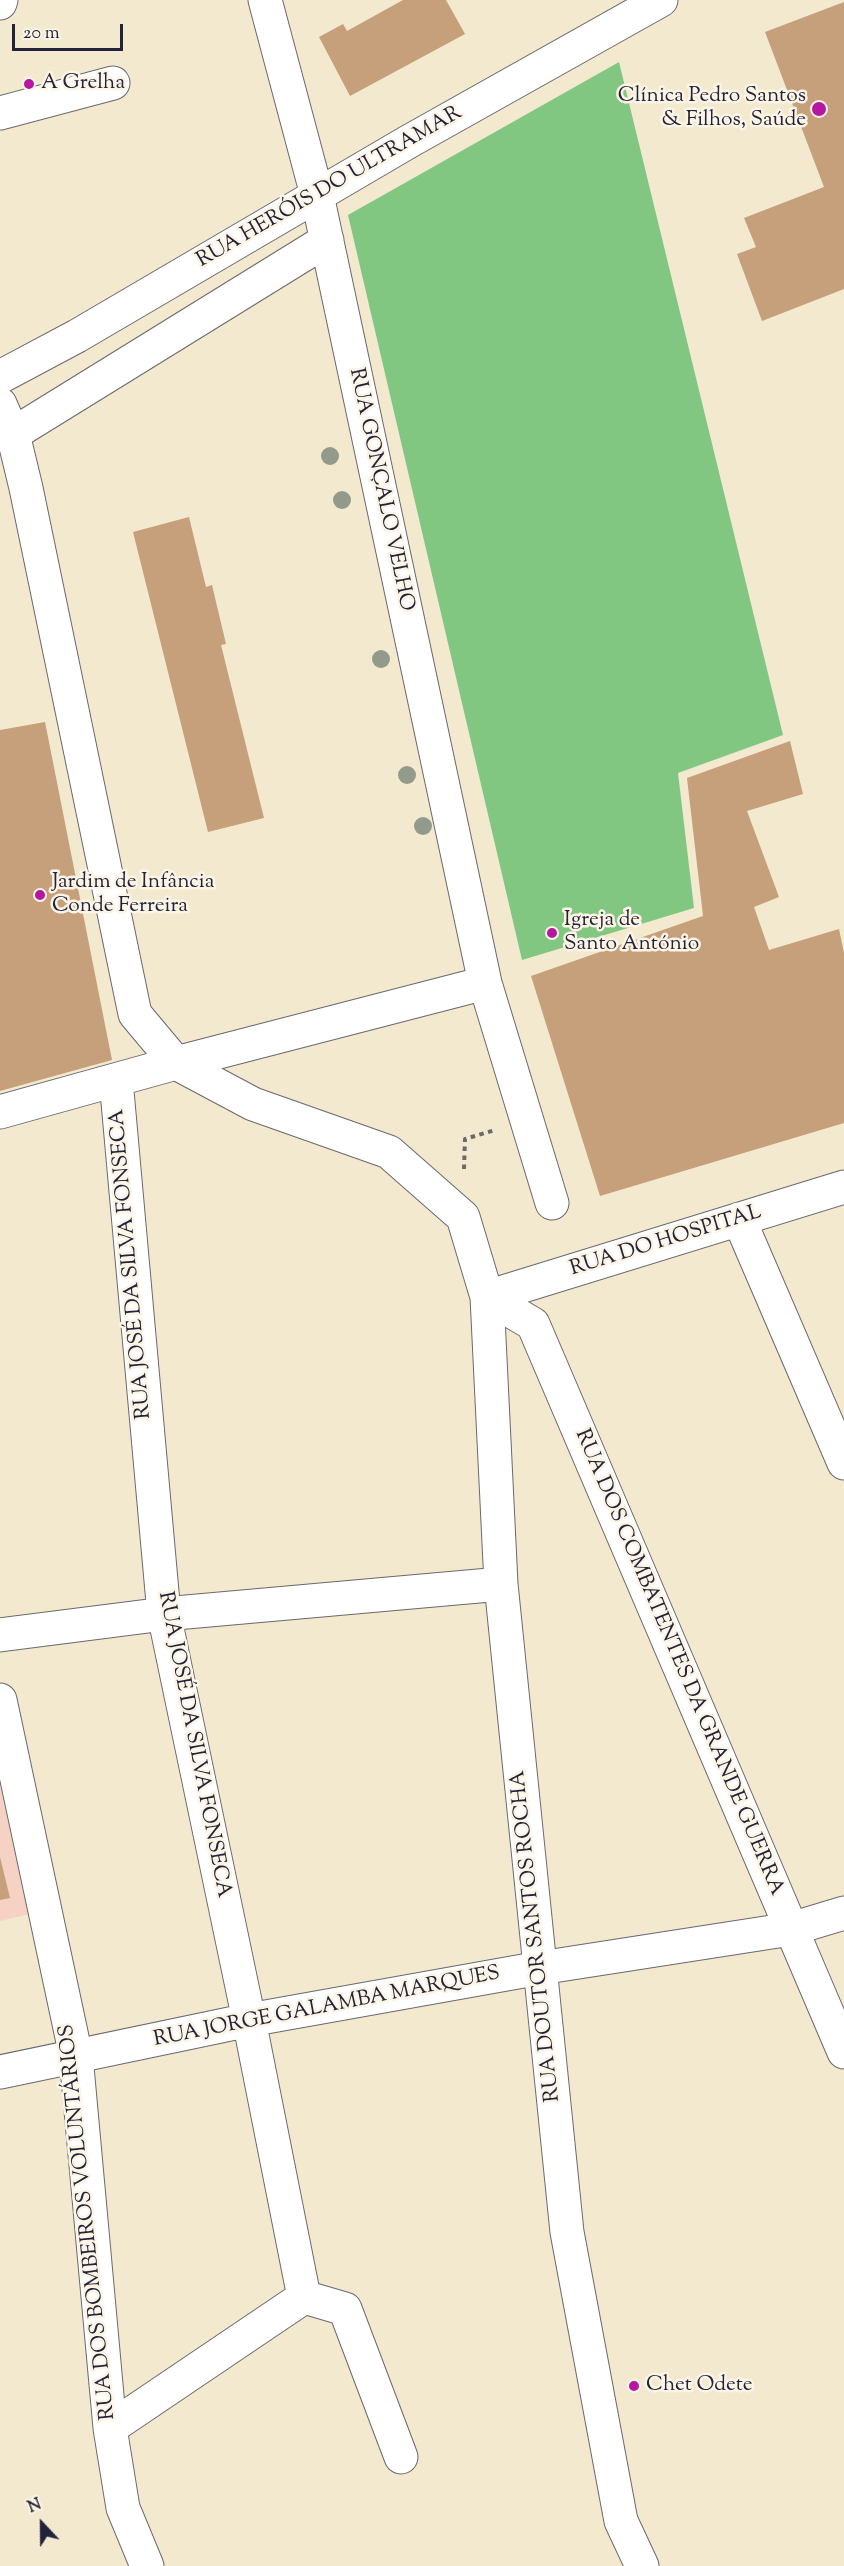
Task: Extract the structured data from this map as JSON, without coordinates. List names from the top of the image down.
{
  "streets": {
    "street": [
      "RUA HERÓIS DO ULTRAMAR",
      "RUA GONÇALO VELHO",
      "RUA DO HOSPITAL",
      "RUA JOSÉ DA SILVA FONSECA",
      "RUA DOS COMBATENTES DA GRANDE GUERRA",
      "RUA DOUTOR SANTOS ROCHA",
      "RUA JORGE GALAMBA MARQUES",
      "RUA DOS BOMBEIROS VOLUNTÁRIOS"
    ]
  },
  "crossings": [
    ["RUA HERÓIS DO ULTRAMAR", "RUA GONÇALO VELHO"],
    ["RUA DO HOSPITAL", "RUA DOS COMBATENTES DA GRANDE GUERRA"],
    ["RUA DO HOSPITAL", "RUA DOUTOR SANTOS ROCHA"],
    ["RUA JOSÉ DA SILVA FONSECA", "RUA JORGE GALAMBA MARQUES"],
    ["RUA DOS COMBATENTES DA GRANDE GUERRA", "RUA DOUTOR SANTOS ROCHA"],
    ["RUA DOS COMBATENTES DA GRANDE GUERRA", "RUA JORGE GALAMBA MARQUES"],
    ["RUA DOUTOR SANTOS ROCHA", "RUA JORGE GALAMBA MARQUES"],
    ["RUA JORGE GALAMBA MARQUES", "RUA DOS BOMBEIROS VOLUNTÁRIOS"]
  ],
  "places": [
    "A Grelha",
    "Clínica Pedro Santos & Filhos, Saúde",
    "Jardim de Infância Conde Ferreira",
    "Igreja de Santo António",
    "Chet Odete"
  ],
  "scale_bar": "20 m",
  "north": "top"
}
